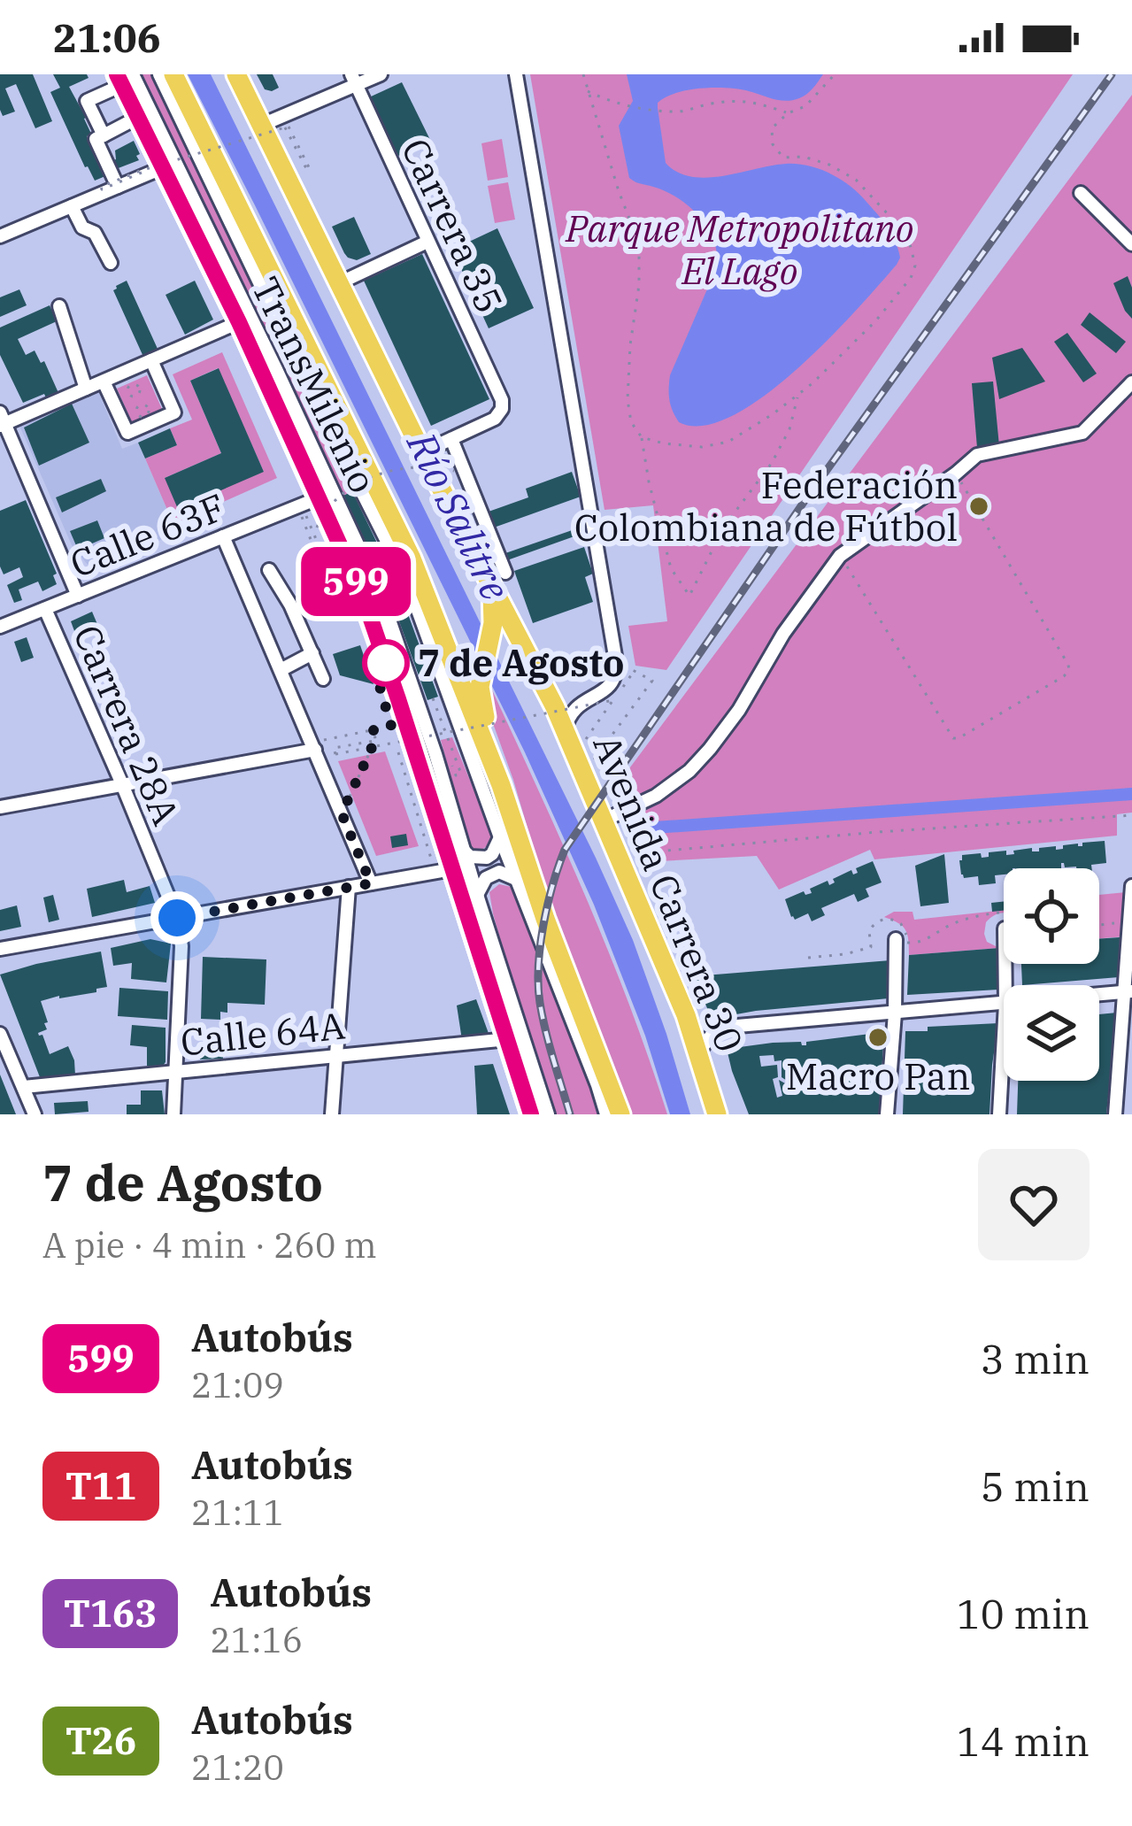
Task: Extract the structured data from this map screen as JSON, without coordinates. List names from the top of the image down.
{
  "streets": {
    "highway": ["Avenida Carrera 30"],
    "street": [
      "Carrera 35",
      "TransMilenio",
      "Calle 63F",
      "Carrera 28A",
      "Calle 64A"
    ]
  },
  "crossings": [
    ["Calle 63F", "Carrera 28A"],
    ["Carrera 28A", "Calle 64A"]
  ],
  "water": ["Río Salitre"],
  "parks": ["Parque Metropolitano El Lago"],
  "places": ["Federación Colombiana de Fútbol", "7 de Agosto", "Macro Pan"],
  "lines": ["bus line 599"],
  "page": {
    "status": "21:06",
    "on_map": "599",
    "heading": ["7 de Agosto", "A pie · 4 min · 260 m"],
    "list": [
      {
        "mark": "599",
        "name": "Autobús",
        "note": "21:09",
        "value": "3 min"
      },
      {
        "mark": "T11",
        "name": "Autobús",
        "note": "21:11",
        "value": "5 min"
      },
      {
        "mark": "T163",
        "name": "Autobús",
        "note": "21:16",
        "value": "10 min"
      },
      {
        "mark": "T26",
        "name": "Autobús",
        "note": "21:20",
        "value": "14 min"
      }
    ]
  }
}
